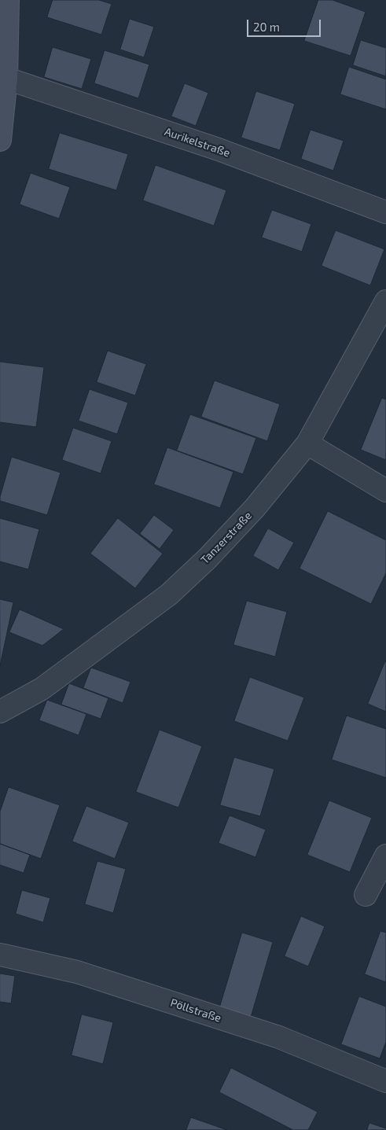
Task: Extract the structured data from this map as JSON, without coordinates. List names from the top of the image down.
{
  "streets": {
    "street": ["Aurikelstraße", "Tanzerstraße", "Pöllstraße"]
  },
  "scale_bar": "20 m"
}
